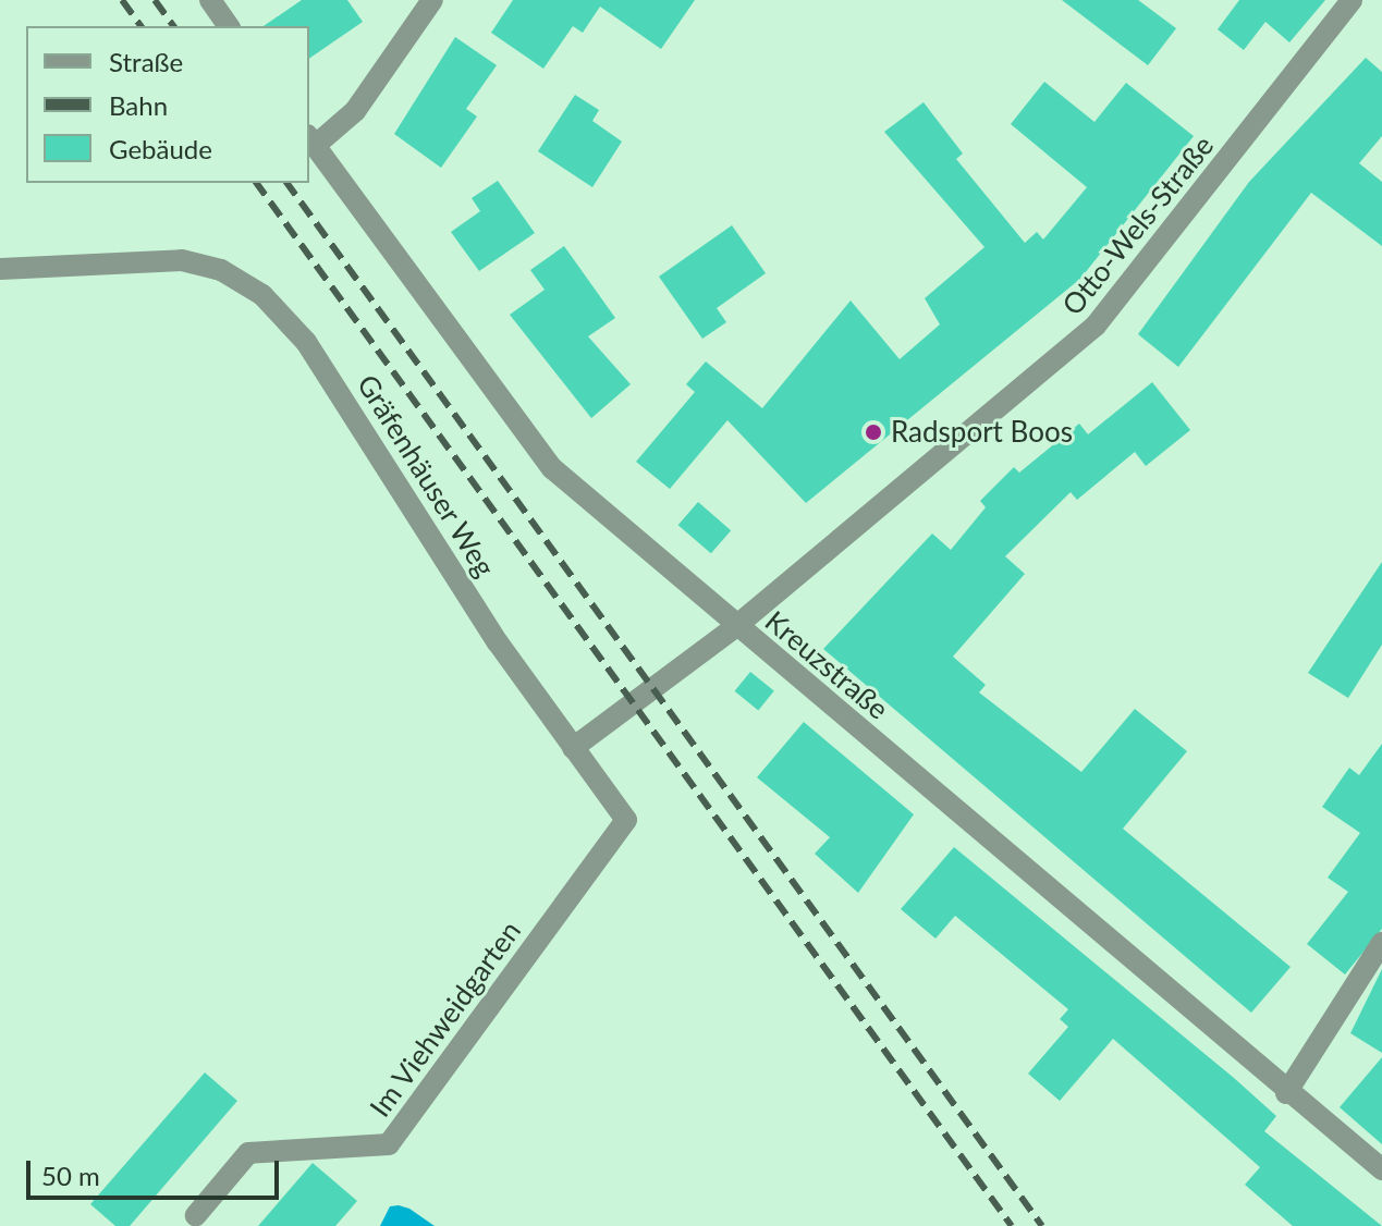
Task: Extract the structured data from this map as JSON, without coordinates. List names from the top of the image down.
{
  "streets": {
    "street": [
      "Otto-Wels-Straße",
      "Gräfenhäuser Weg",
      "Kreuzstraße",
      "Im Viehweidgarten"
    ]
  },
  "crossings": [
    ["Otto-Wels-Straße", "Kreuzstraße"],
    ["Gräfenhäuser Weg", "Im Viehweidgarten"]
  ],
  "places": ["Radsport Boos"],
  "legend": ["Straße", "Bahn", "Gebäude"],
  "scale_bar": "50 m"
}
